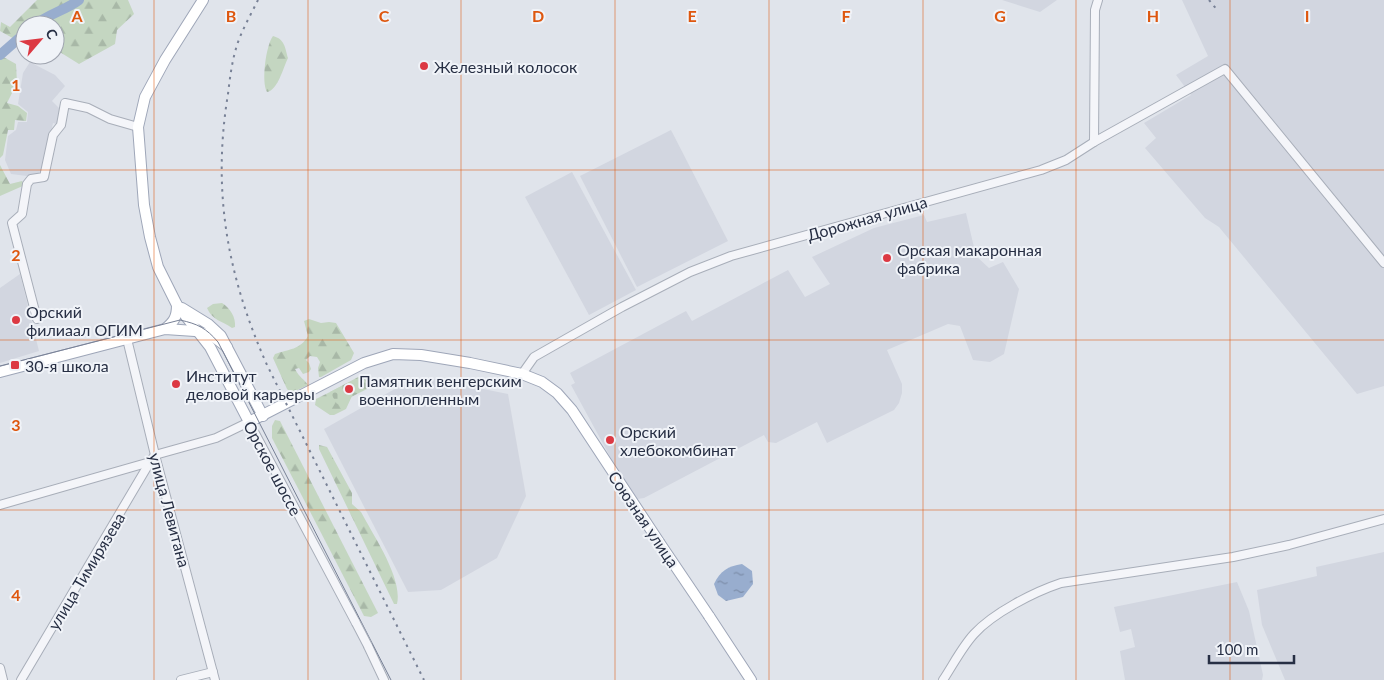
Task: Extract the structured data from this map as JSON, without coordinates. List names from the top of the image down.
{
  "streets": {
    "main road": ["Орское шоссе", "Союзная улица"],
    "street": ["Дорожная улица", "улица Левитана", "улица Тимирязева"]
  },
  "crossings": [
    ["Дорожная улица", "Союзная улица"],
    ["Орское шоссе", "Союзная улица"],
    ["улица Левитана", "улица Тимирязева"]
  ],
  "places": {
    "other": [
      "Железный колосок",
      "Орская макаронная фабрика",
      "Орский филиаал ОГИМ",
      "Институт деловой карьеры",
      "Памятник венгерским военнопленным",
      "Орский хлебокомбинат"
    ],
    "transit": ["30-я школа"]
  },
  "scale_bar": "100 m",
  "north": "top right",
  "grid": {
    "columns": [
      "A",
      "B",
      "C",
      "D",
      "E",
      "F",
      "G",
      "H",
      "I"
    ],
    "rows": [
      "1",
      "2",
      "3",
      "4"
    ]
  }
}
